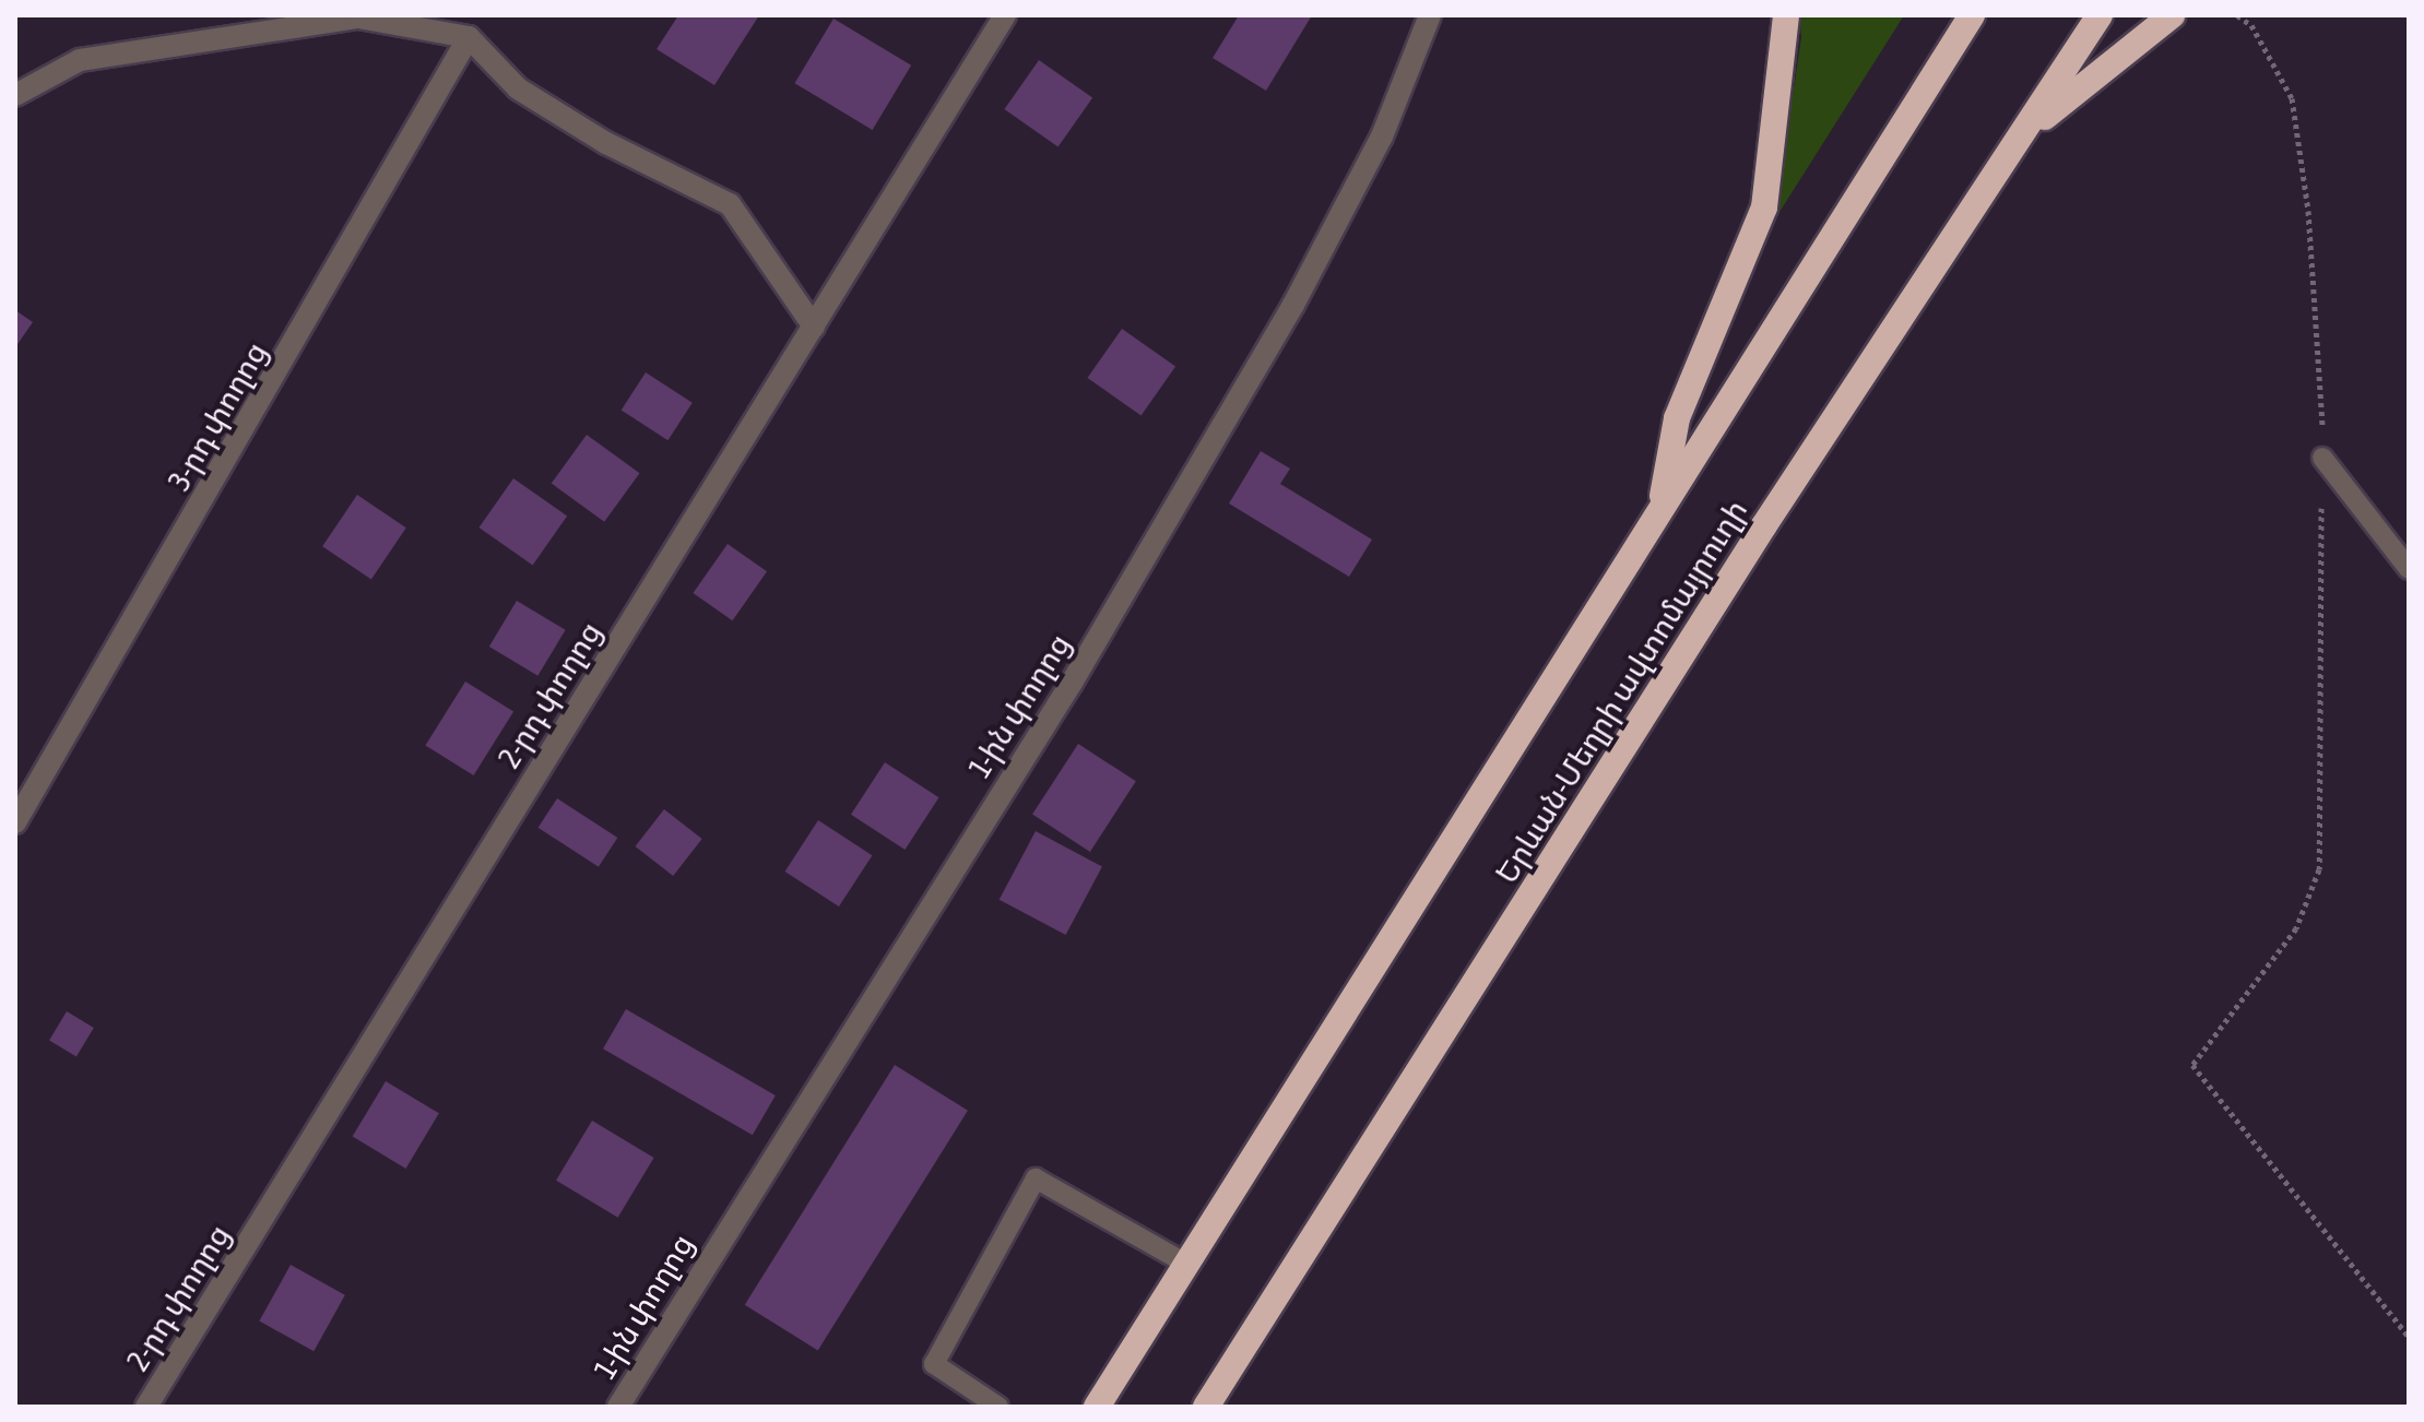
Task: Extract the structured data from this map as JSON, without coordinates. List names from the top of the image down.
{
  "streets": {
    "highway": ["Երևան-Մեղրի ավտոմայրուղի"],
    "street": ["3-րդ փողոց", "2-րդ փողոց", "1-ին փողոց"]
  }
}
